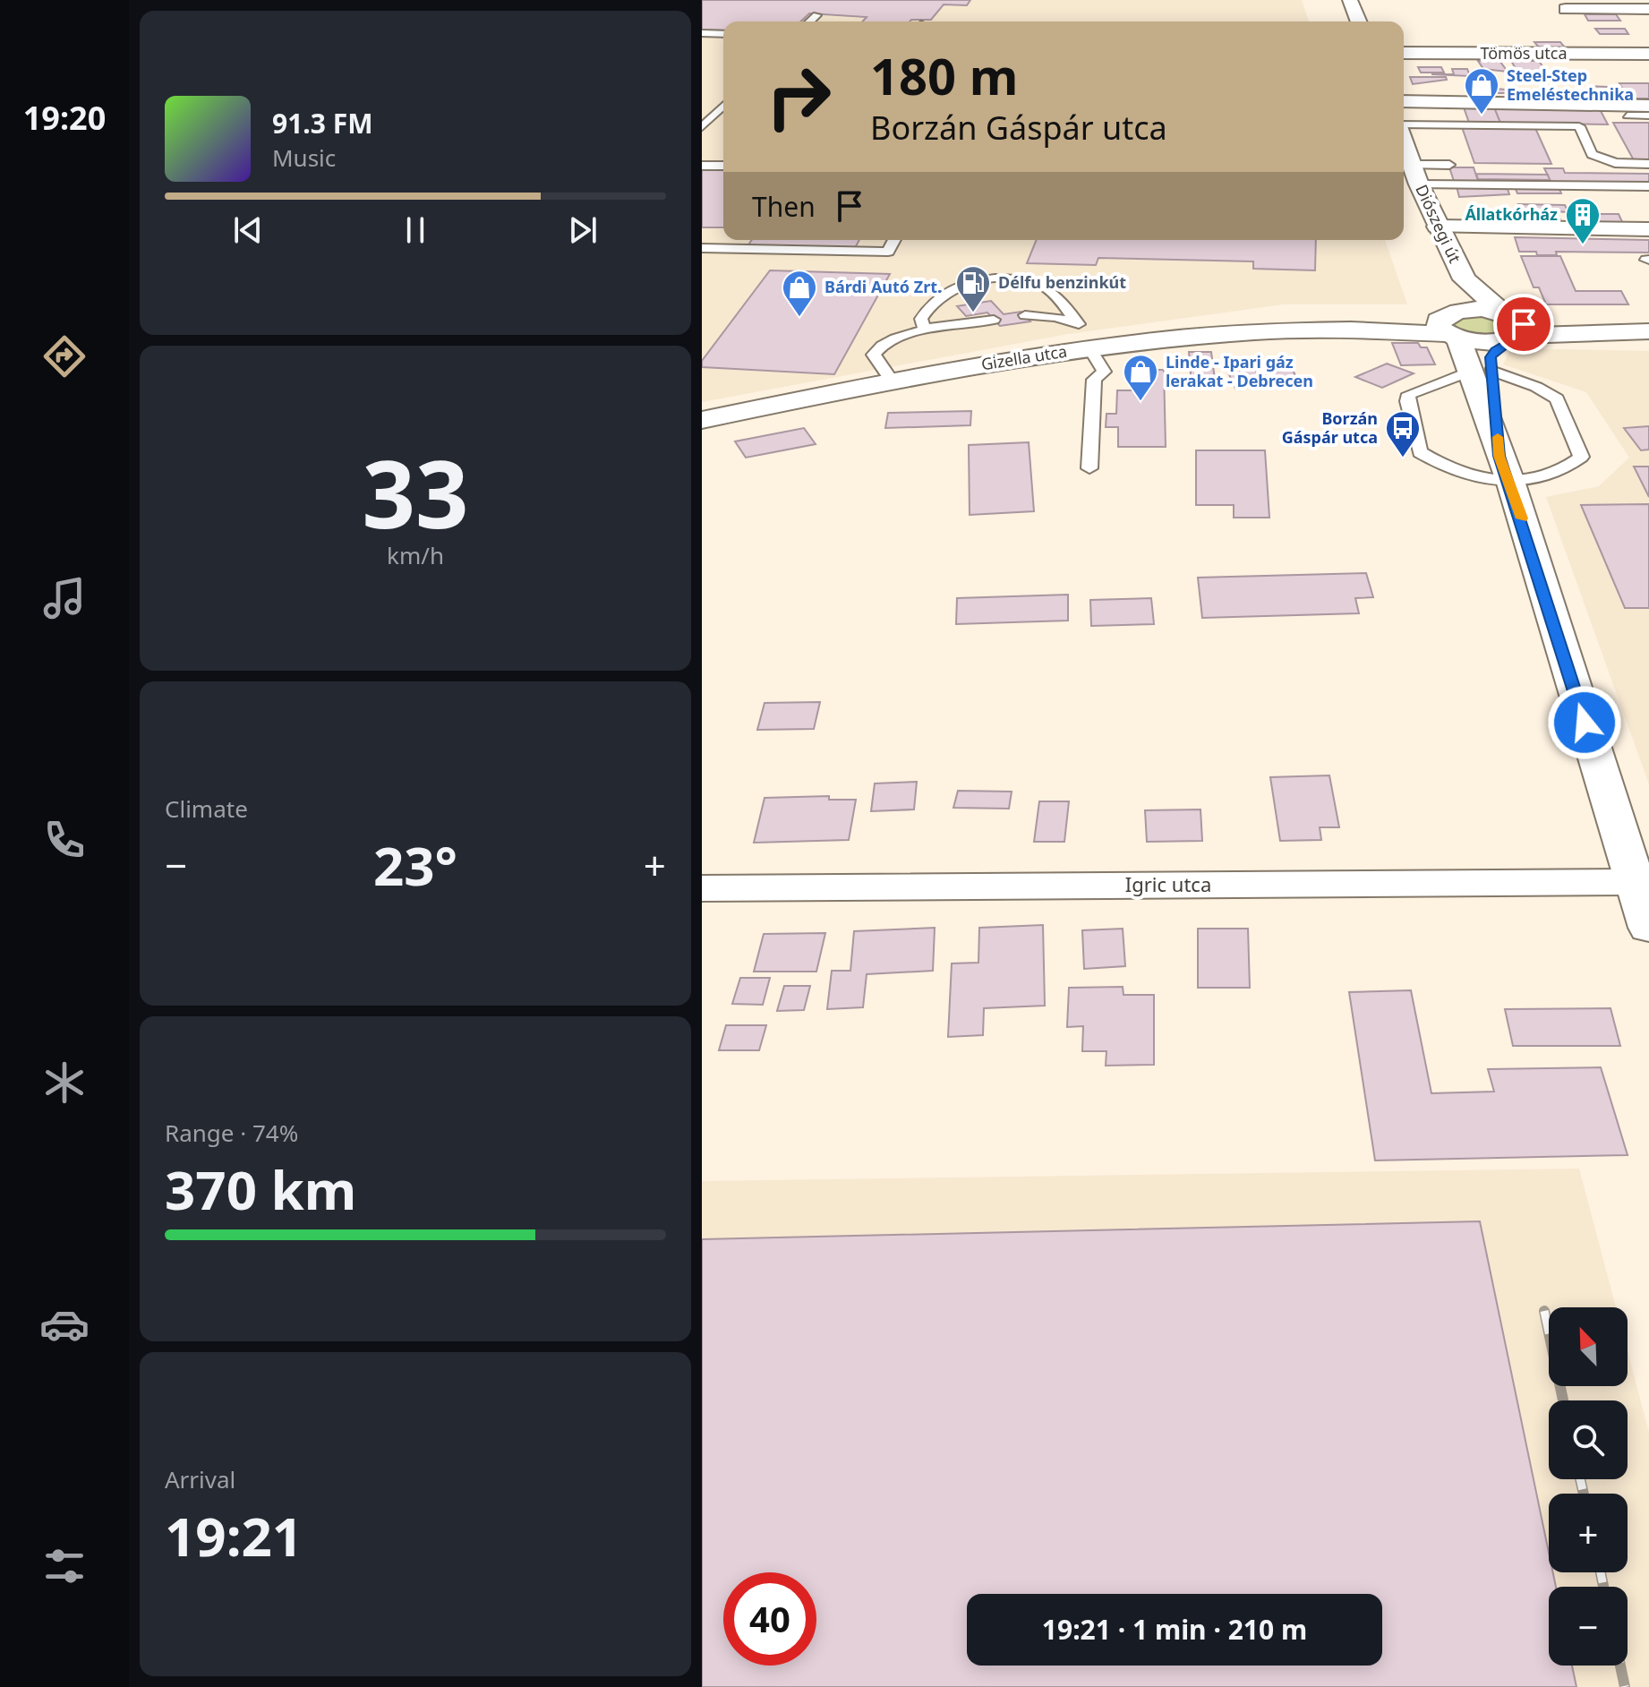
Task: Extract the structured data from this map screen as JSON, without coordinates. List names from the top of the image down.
{
  "streets": {
    "street": [
      "Tömös utca",
      "Diószegi út",
      "Gizella utca",
      "Igric utca"
    ]
  },
  "crossings": [
    ["Diószegi út", "Gizella utca"]
  ],
  "places": {
    "shop": ["Steel-Step Emeléstechnika", "Bárdi Autó Zrt.", "Linde - Ipari gáz lerakat - Debrecen"],
    "building": ["Állatkórház"],
    "fuel station": ["Délfu benzinkút"],
    "bus stop": ["Borzán Gáspár utca"]
  },
  "north": "top left",
  "page": {
    "tabs": "19:20",
    "turn": ["180 m", "Borzán Gáspár utca"],
    "song": ["91.3 FM", "Music"],
    "then": "Then",
    "tile": [
      ["33", "km/h"],
      "Climate",
      ["Range · 74%", "370 km"],
      ["Arrival", "19:21"]
    ],
    "heat": ["−", "23°", "+"],
    "map_buttons": ["+", "−"],
    "limit": "40",
    "trip": "19:21 · 1 min · 210 m"
  }
}
